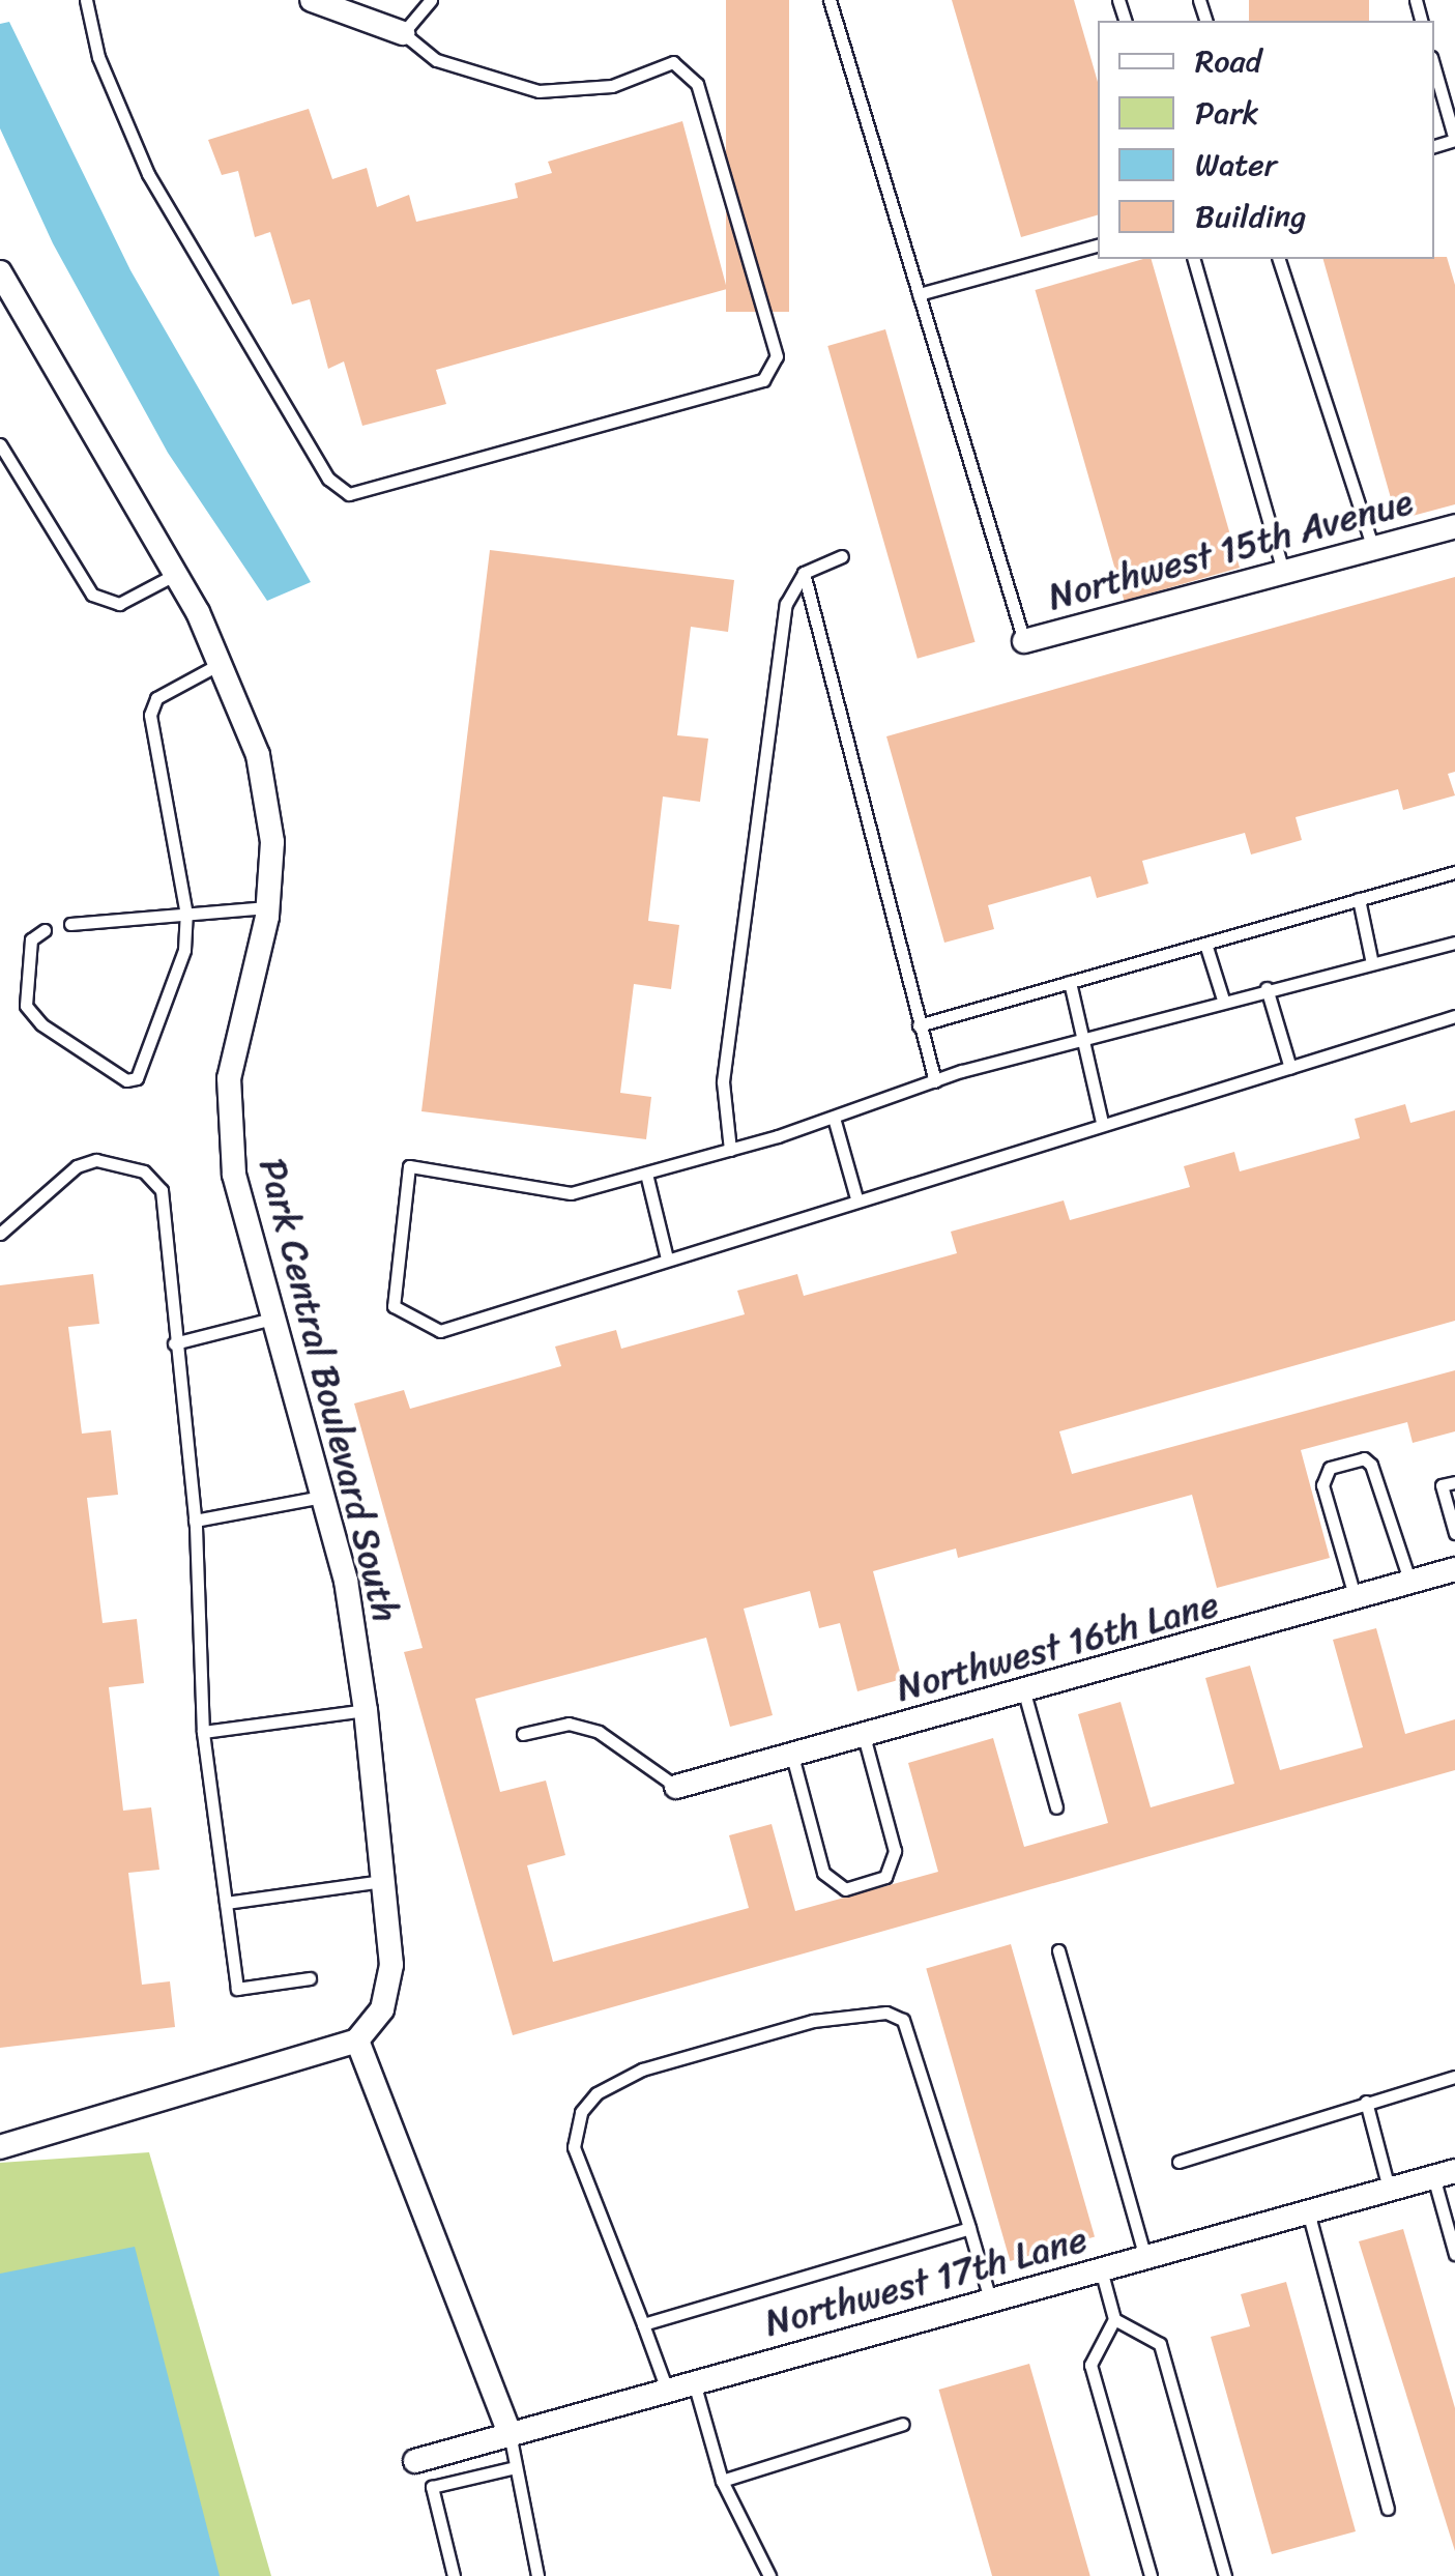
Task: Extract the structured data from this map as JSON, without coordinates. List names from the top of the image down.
{
  "streets": {
    "street": [
      "Northwest 15th Avenue",
      "Park Central Boulevard South",
      "Northwest 16th Lane",
      "Northwest 17th Lane"
    ]
  },
  "legend": [
    "Road",
    "Park",
    "Water",
    "Building"
  ]
}
